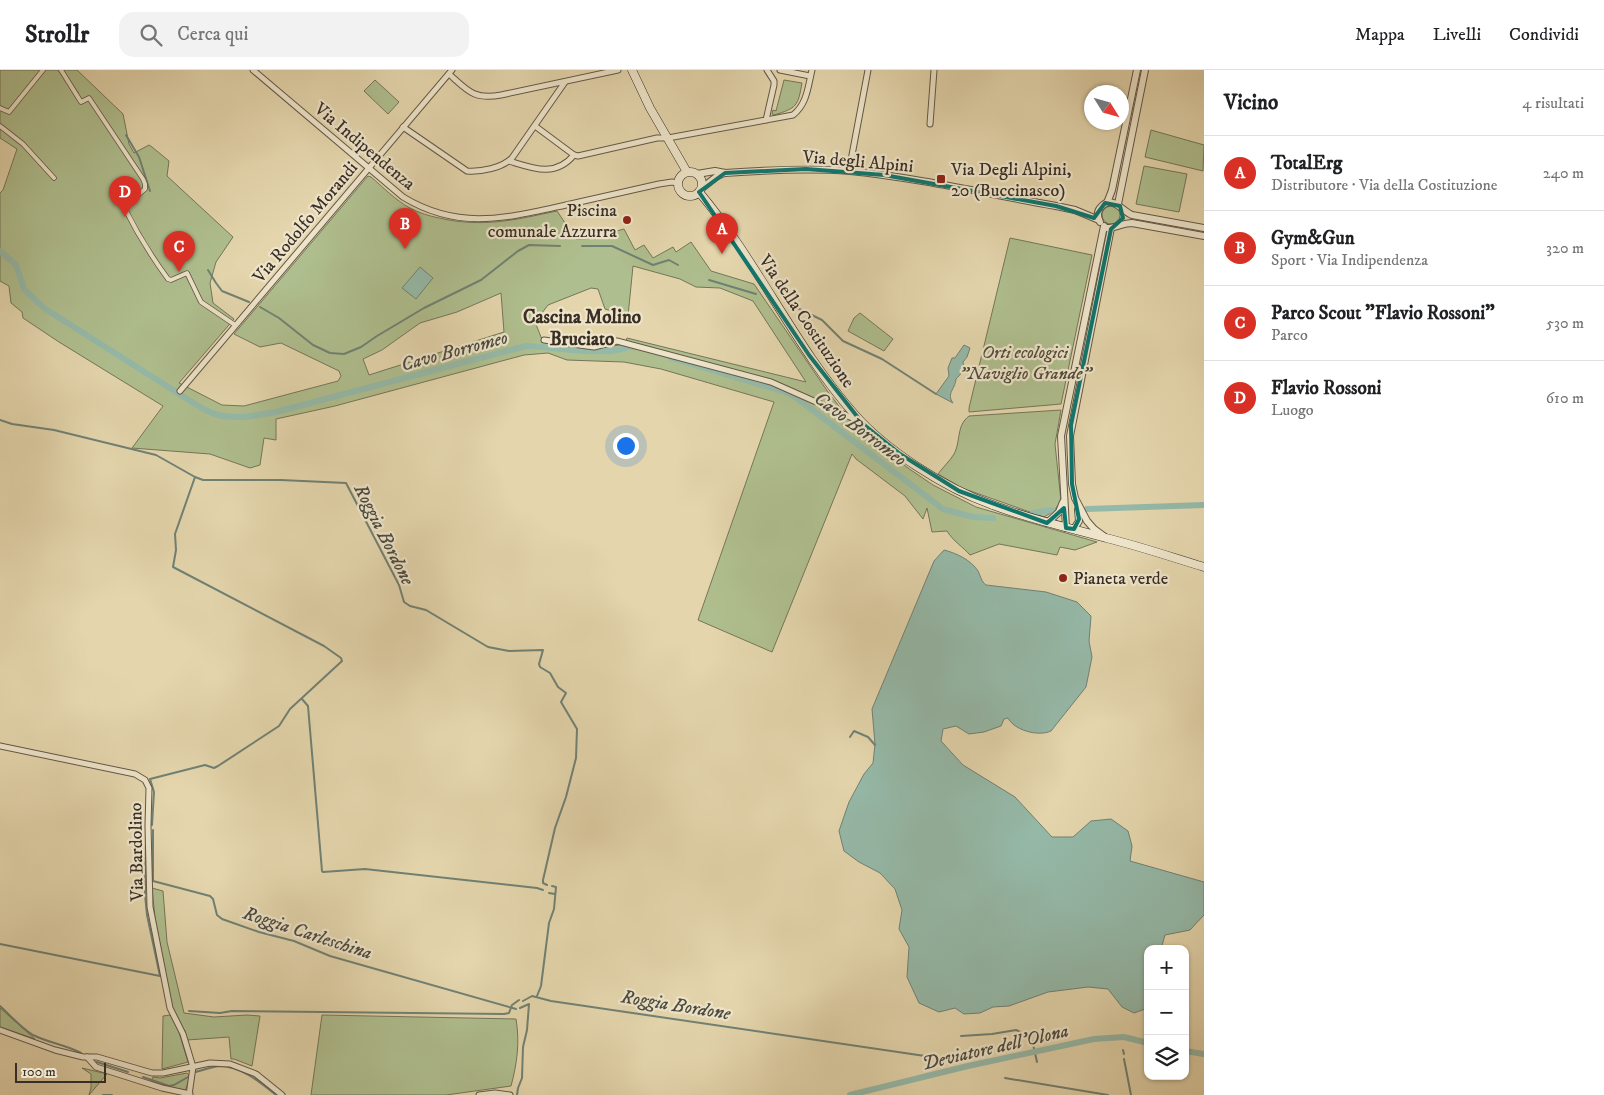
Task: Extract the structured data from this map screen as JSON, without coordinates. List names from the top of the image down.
{
  "streets": {
    "main road": ["Via della Costituzione"],
    "street": [
      "Via Indipendenza",
      "Via degli Alpini",
      "Via Rodolfo Morandi",
      "Via Bardolino"
    ]
  },
  "crossings": [
    ["Via Indipendenza", "Via degli Alpini"],
    ["Via Indipendenza", "Via Rodolfo Morandi"],
    ["Via Indipendenza", "Via della Costituzione"],
    ["Via degli Alpini", "Via della Costituzione"]
  ],
  "districts": ["Cascina Molino Bruciato"],
  "water": [
    "Cavo Borromeo",
    "Roggia Bordone",
    "Roggia Carleschina",
    "Deviatore dell'Olona"
  ],
  "parks": ["Orti ecologici \"Naviglio Grande\""],
  "places": {
    "transit": ["Via Degli Alpini, 20 (Buccinasco)"],
    "other": ["Piscina comunale Azzurra", "Pianeta verde"]
  },
  "scale_bar": "100 m",
  "north": "bottom right",
  "page": {
    "header": "Strollr",
    "search": "Cerca qui",
    "nav": ["Mappa", "Livelli", "Condividi"],
    "heading": ["Vicino", "4 risultati"],
    "list": [
      {
        "mark": "A",
        "name": "TotalErg",
        "note": "Distributore · Via della Costituzione",
        "value": "240 m"
      },
      {
        "mark": "B",
        "name": "Gym&Gun",
        "note": "Sport · Via Indipendenza",
        "value": "320 m"
      },
      {
        "mark": "C",
        "name": "Parco Scout \"Flavio Rossoni\"",
        "note": "Parco",
        "value": "530 m"
      },
      {
        "mark": "D",
        "name": "Flavio Rossoni",
        "note": "Luogo",
        "value": "610 m"
      }
    ],
    "pins": [
      "D",
      "B",
      "A",
      "C"
    ],
    "map_buttons": ["+", "−"],
    "scale": "100 m"
  }
}
